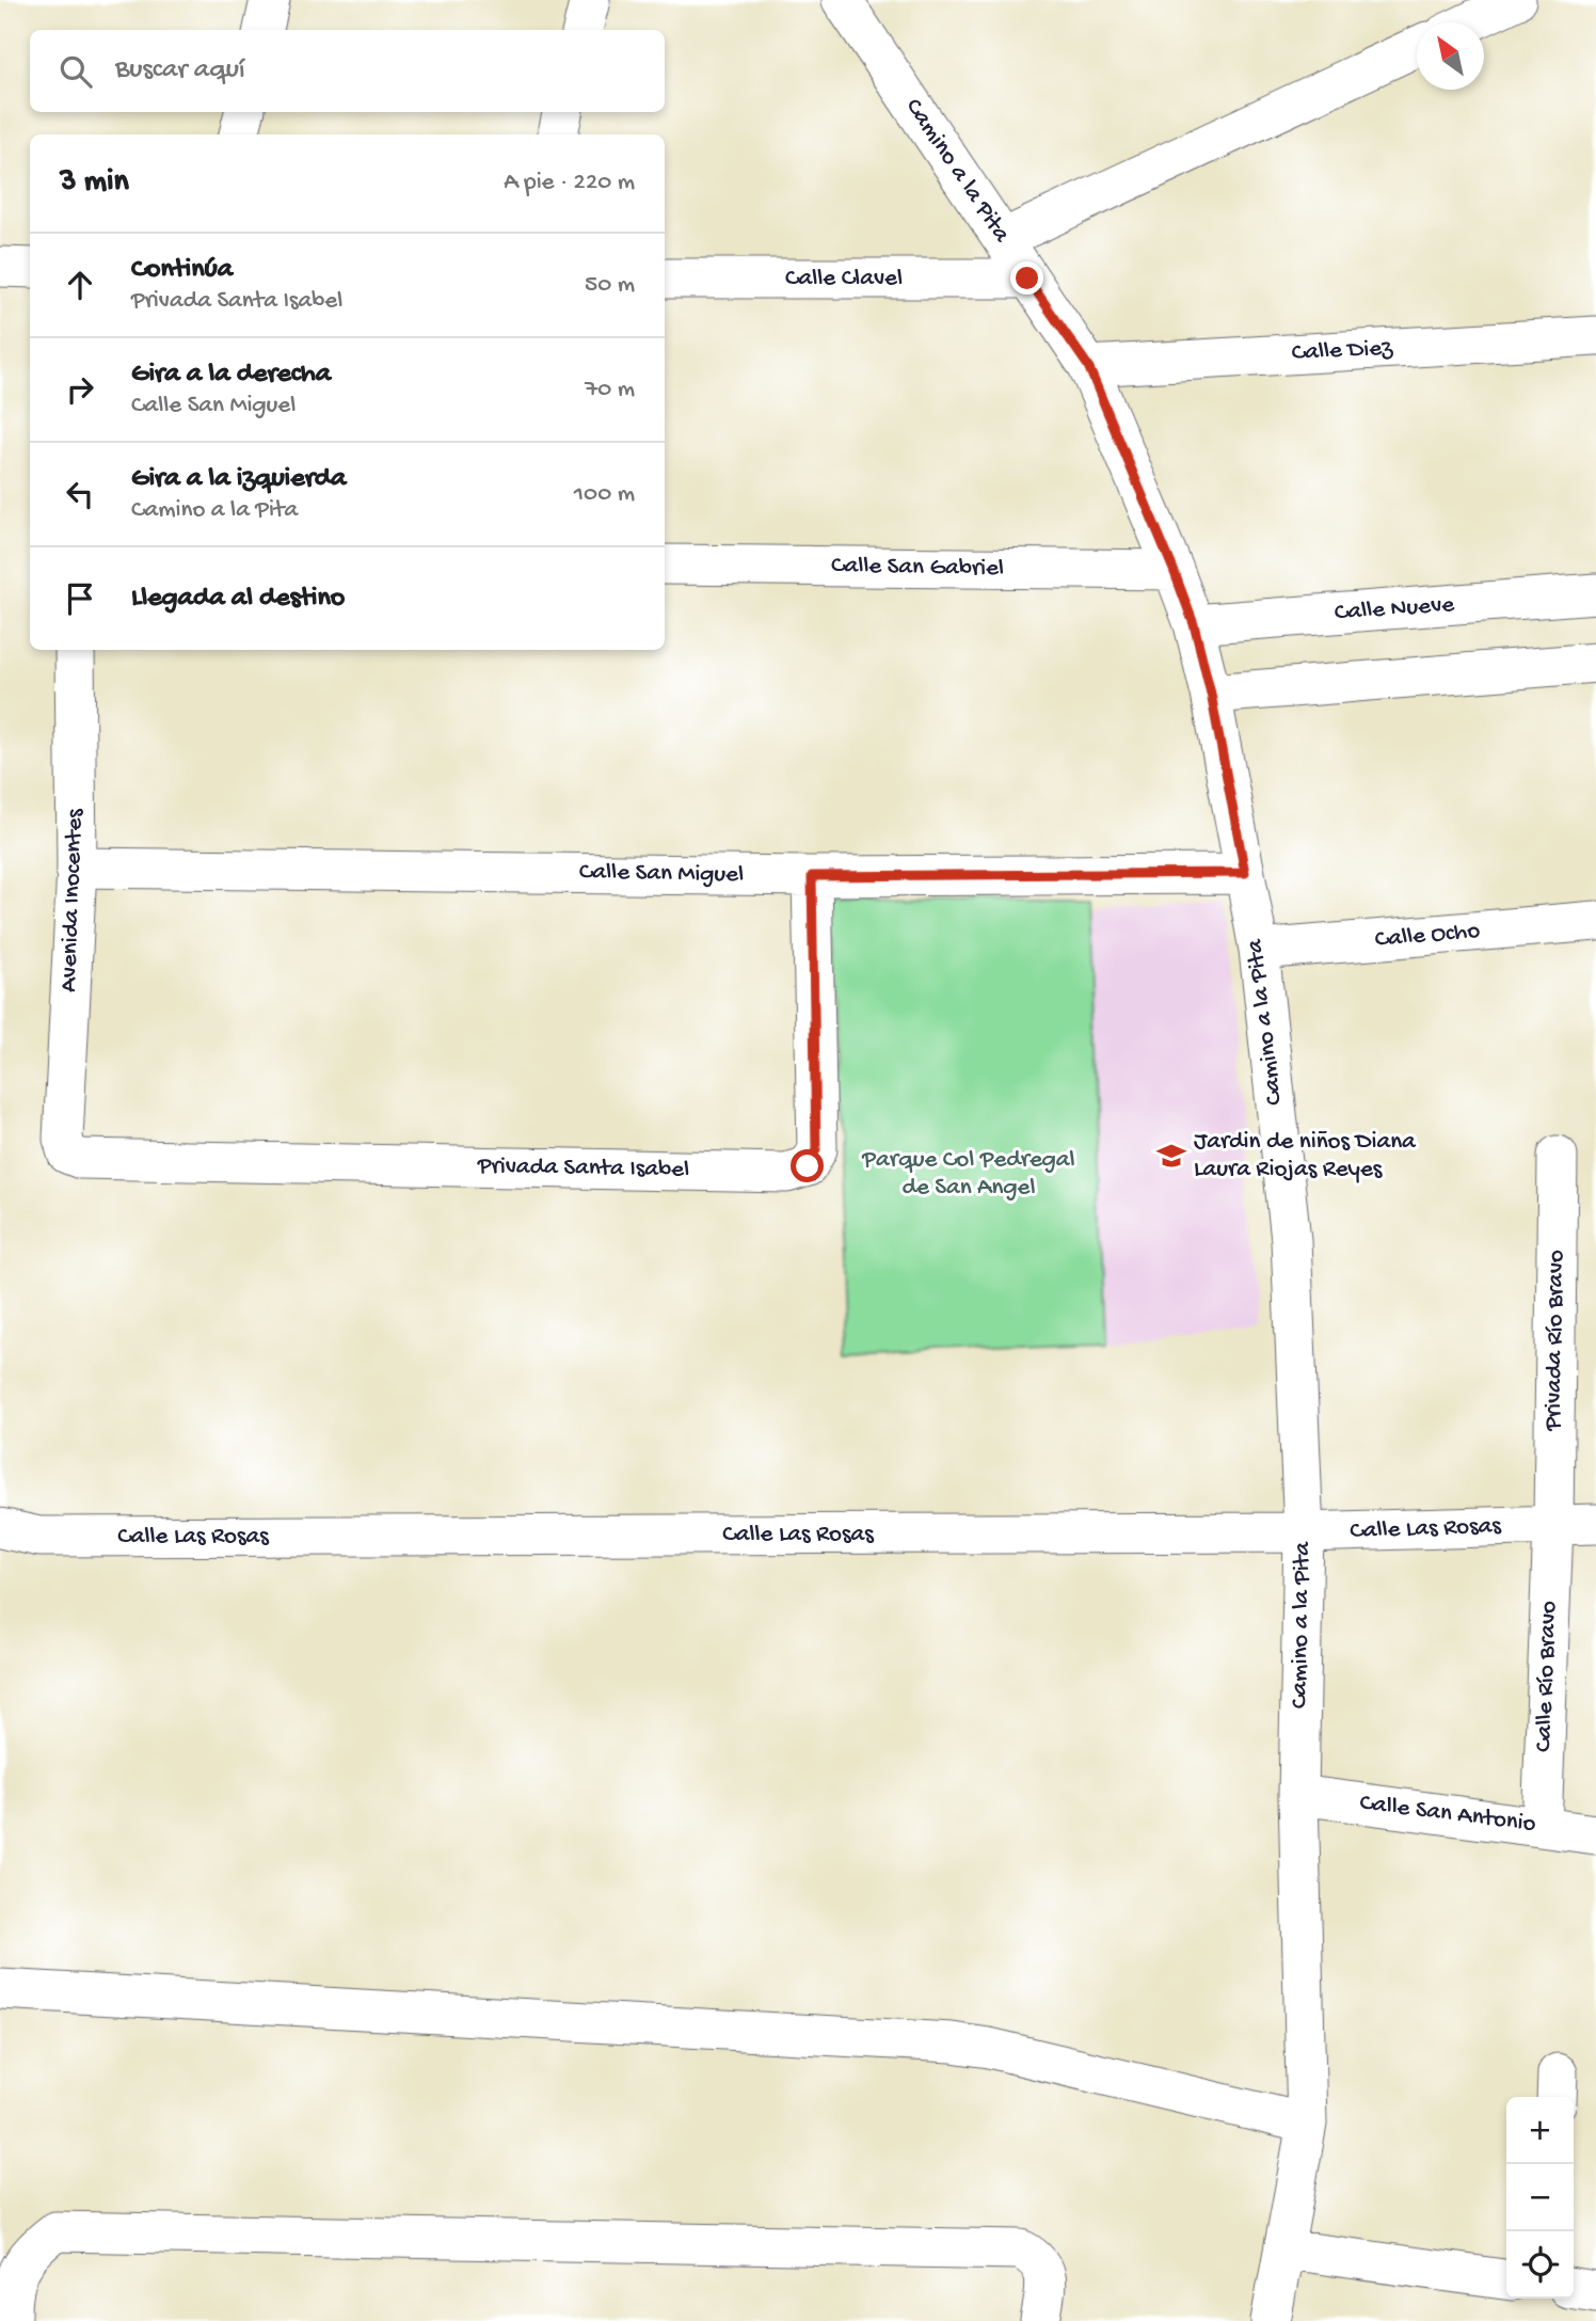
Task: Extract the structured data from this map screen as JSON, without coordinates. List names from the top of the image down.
{
  "streets": {
    "street": [
      "Camino a la Pita",
      "Calle Clavel",
      "Calle Diez",
      "Calle San Gabriel",
      "Calle Nueve",
      "Calle San Miguel",
      "Avenida Inocentes",
      "Calle Ocho",
      "Privada Santa Isabel",
      "Privada Río Bravo",
      "Calle Las Rosas",
      "Calle Río Bravo",
      "Calle San Antonio"
    ]
  },
  "crossings": [
    ["Camino a la Pita", "Calle Clavel"],
    ["Camino a la Pita", "Calle Diez"],
    ["Camino a la Pita", "Calle San Gabriel"],
    ["Camino a la Pita", "Calle Nueve"],
    ["Camino a la Pita", "Calle San Miguel"],
    ["Camino a la Pita", "Calle Ocho"],
    ["Camino a la Pita", "Calle Las Rosas"],
    ["Camino a la Pita", "Calle San Antonio"],
    ["Calle San Miguel", "Avenida Inocentes"],
    ["Calle San Miguel", "Privada Santa Isabel"],
    ["Avenida Inocentes", "Privada Santa Isabel"],
    ["Privada Río Bravo", "Calle Las Rosas"],
    ["Privada Río Bravo", "Calle Río Bravo"],
    ["Calle Las Rosas", "Calle Río Bravo"],
    ["Calle Río Bravo", "Calle San Antonio"]
  ],
  "parks": ["Parque Col Pedregal de San Angel"],
  "places": {
    "school or university": ["Jardin de niños Diana Laura Riojas Reyes"]
  },
  "north": "top left",
  "page": {
    "search": "Buscar aquí",
    "heading": ["3 min", "A pie · 220 m"],
    "list": [
      ["Continúa", "Privada Santa Isabel", "50 m"],
      ["Gira a la derecha", "Calle San Miguel", "70 m"],
      ["Gira a la izquierda", "Camino a la Pita", "100 m"],
      "Llegada al destino"
    ],
    "map_buttons": ["+", "−"]
  }
}
